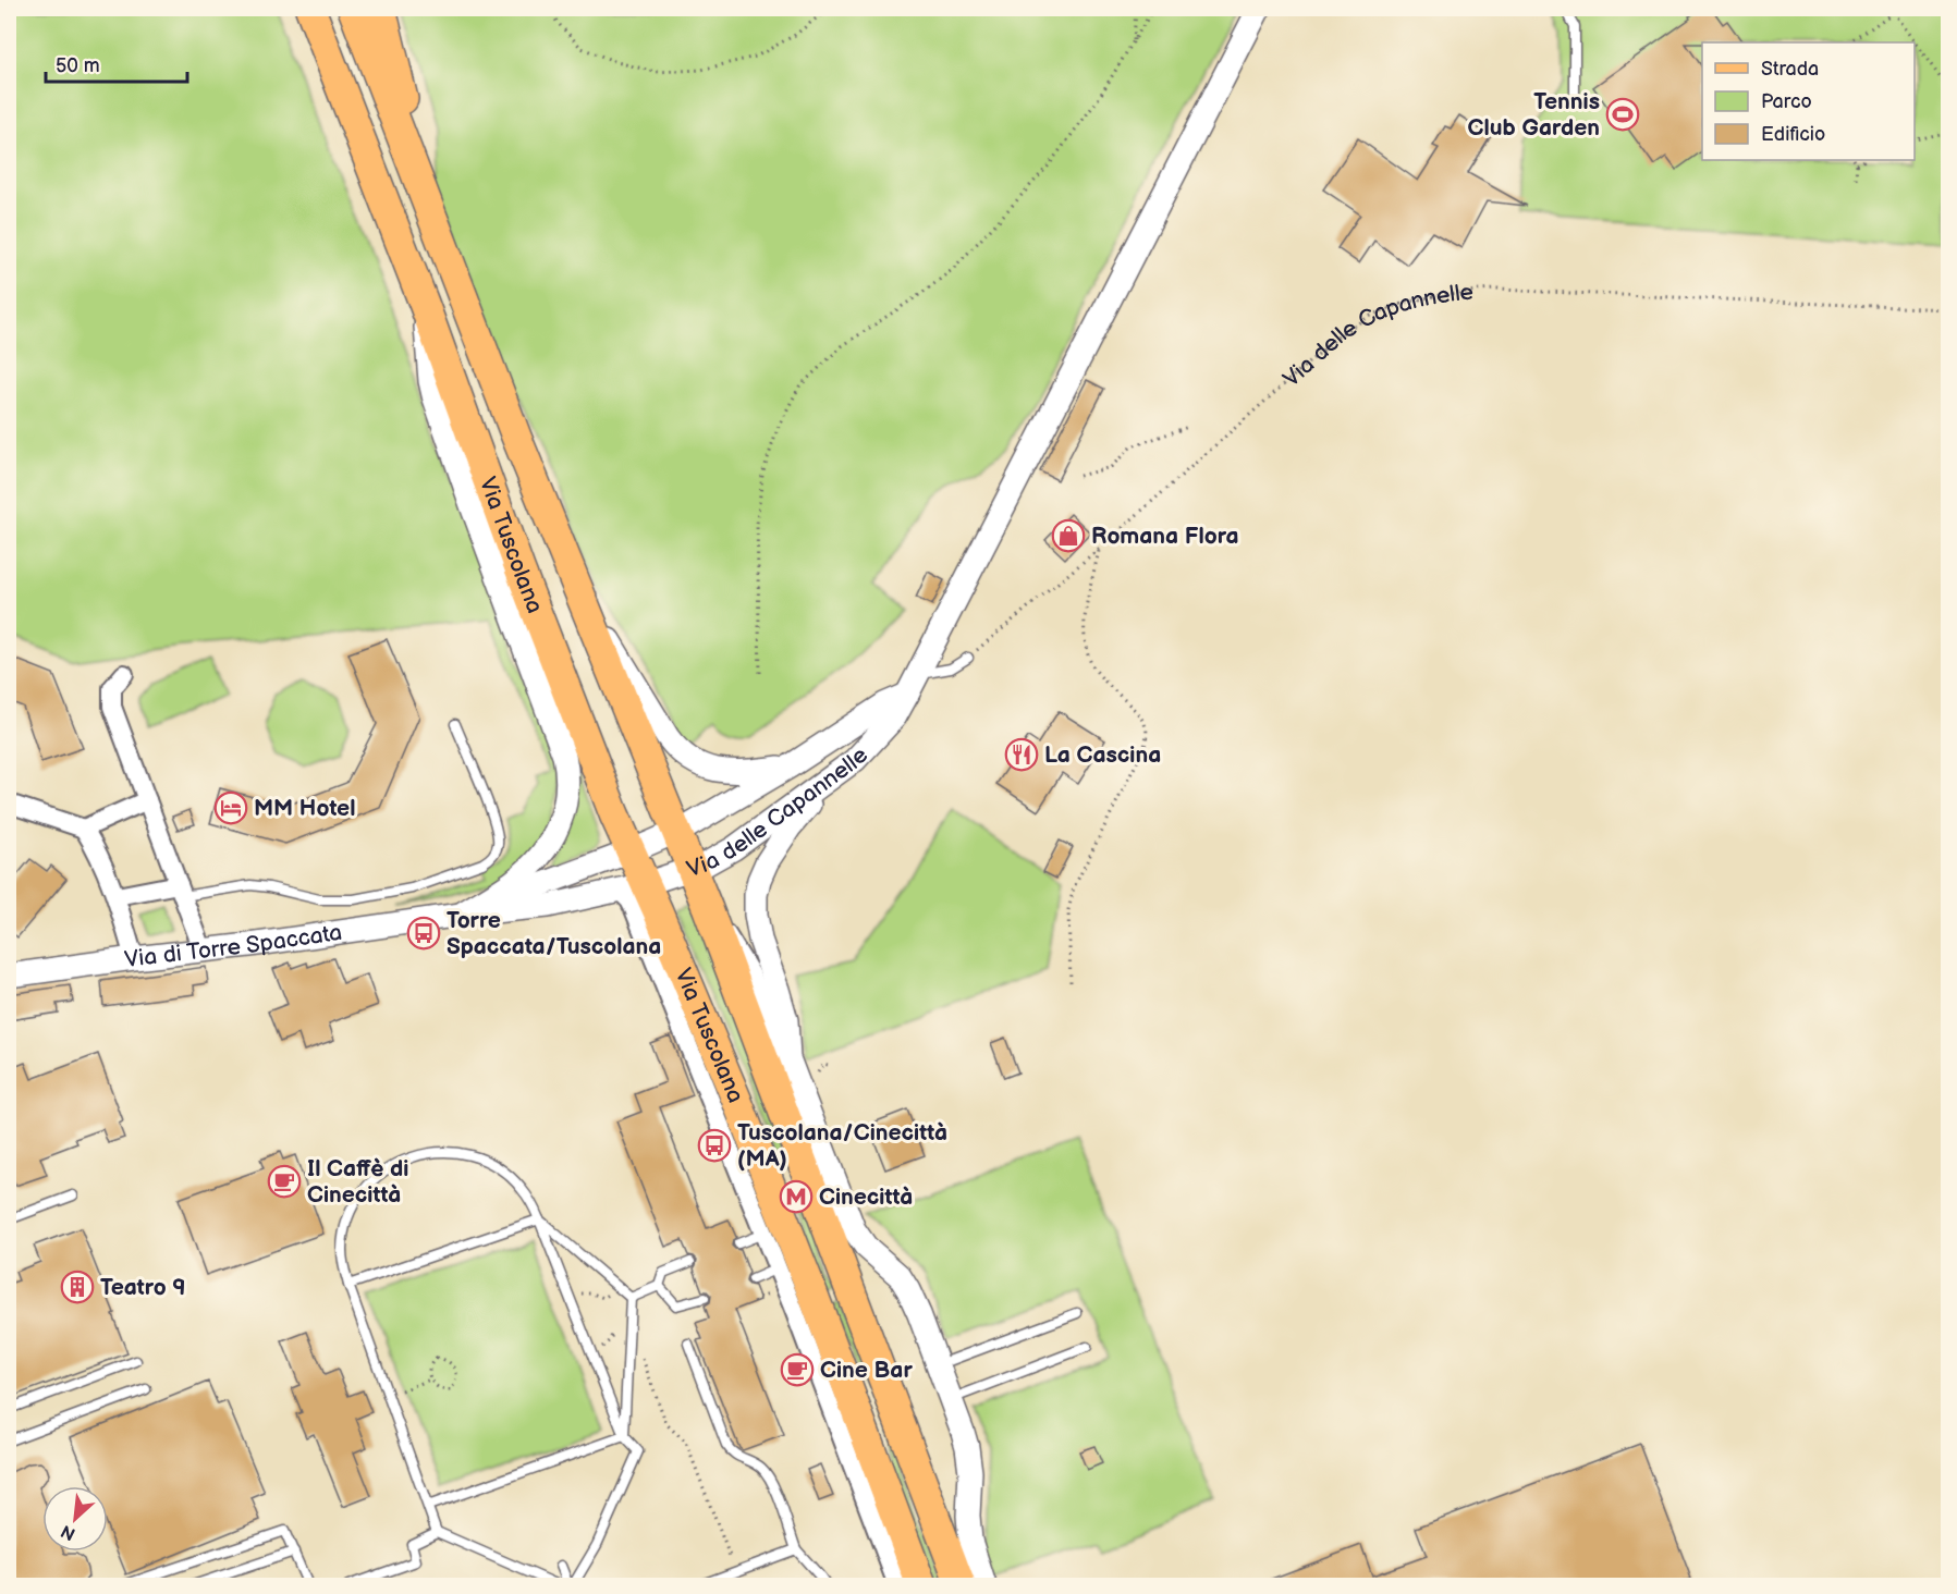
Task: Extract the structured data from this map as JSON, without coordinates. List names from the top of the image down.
{
  "streets": {
    "main road": ["Via Tuscolana"],
    "street": ["Via delle Capannelle", "Via di Torre Spaccata"]
  },
  "crossings": [
    ["Via delle Capannelle", "Via Tuscolana"],
    ["Via delle Capannelle", "Via di Torre Spaccata"],
    ["Via Tuscolana", "Via di Torre Spaccata"]
  ],
  "places": {
    "sports": ["Tennis Club Garden"],
    "shop": ["Romana Flora"],
    "restaurant": ["La Cascina"],
    "hotel": ["MM Hotel"],
    "bus stop": ["Torre Spaccata/Tuscolana", "Tuscolana/Cinecittà (MA)"],
    "cafe": ["Il Caffè di Cinecittà", "Cine Bar"],
    "metro station": ["Cinecittà"],
    "building": ["Teatro 9"]
  },
  "legend": ["Strada", "Parco", "Edificio"],
  "scale_bar": "50 m",
  "north": "bottom left"
}
